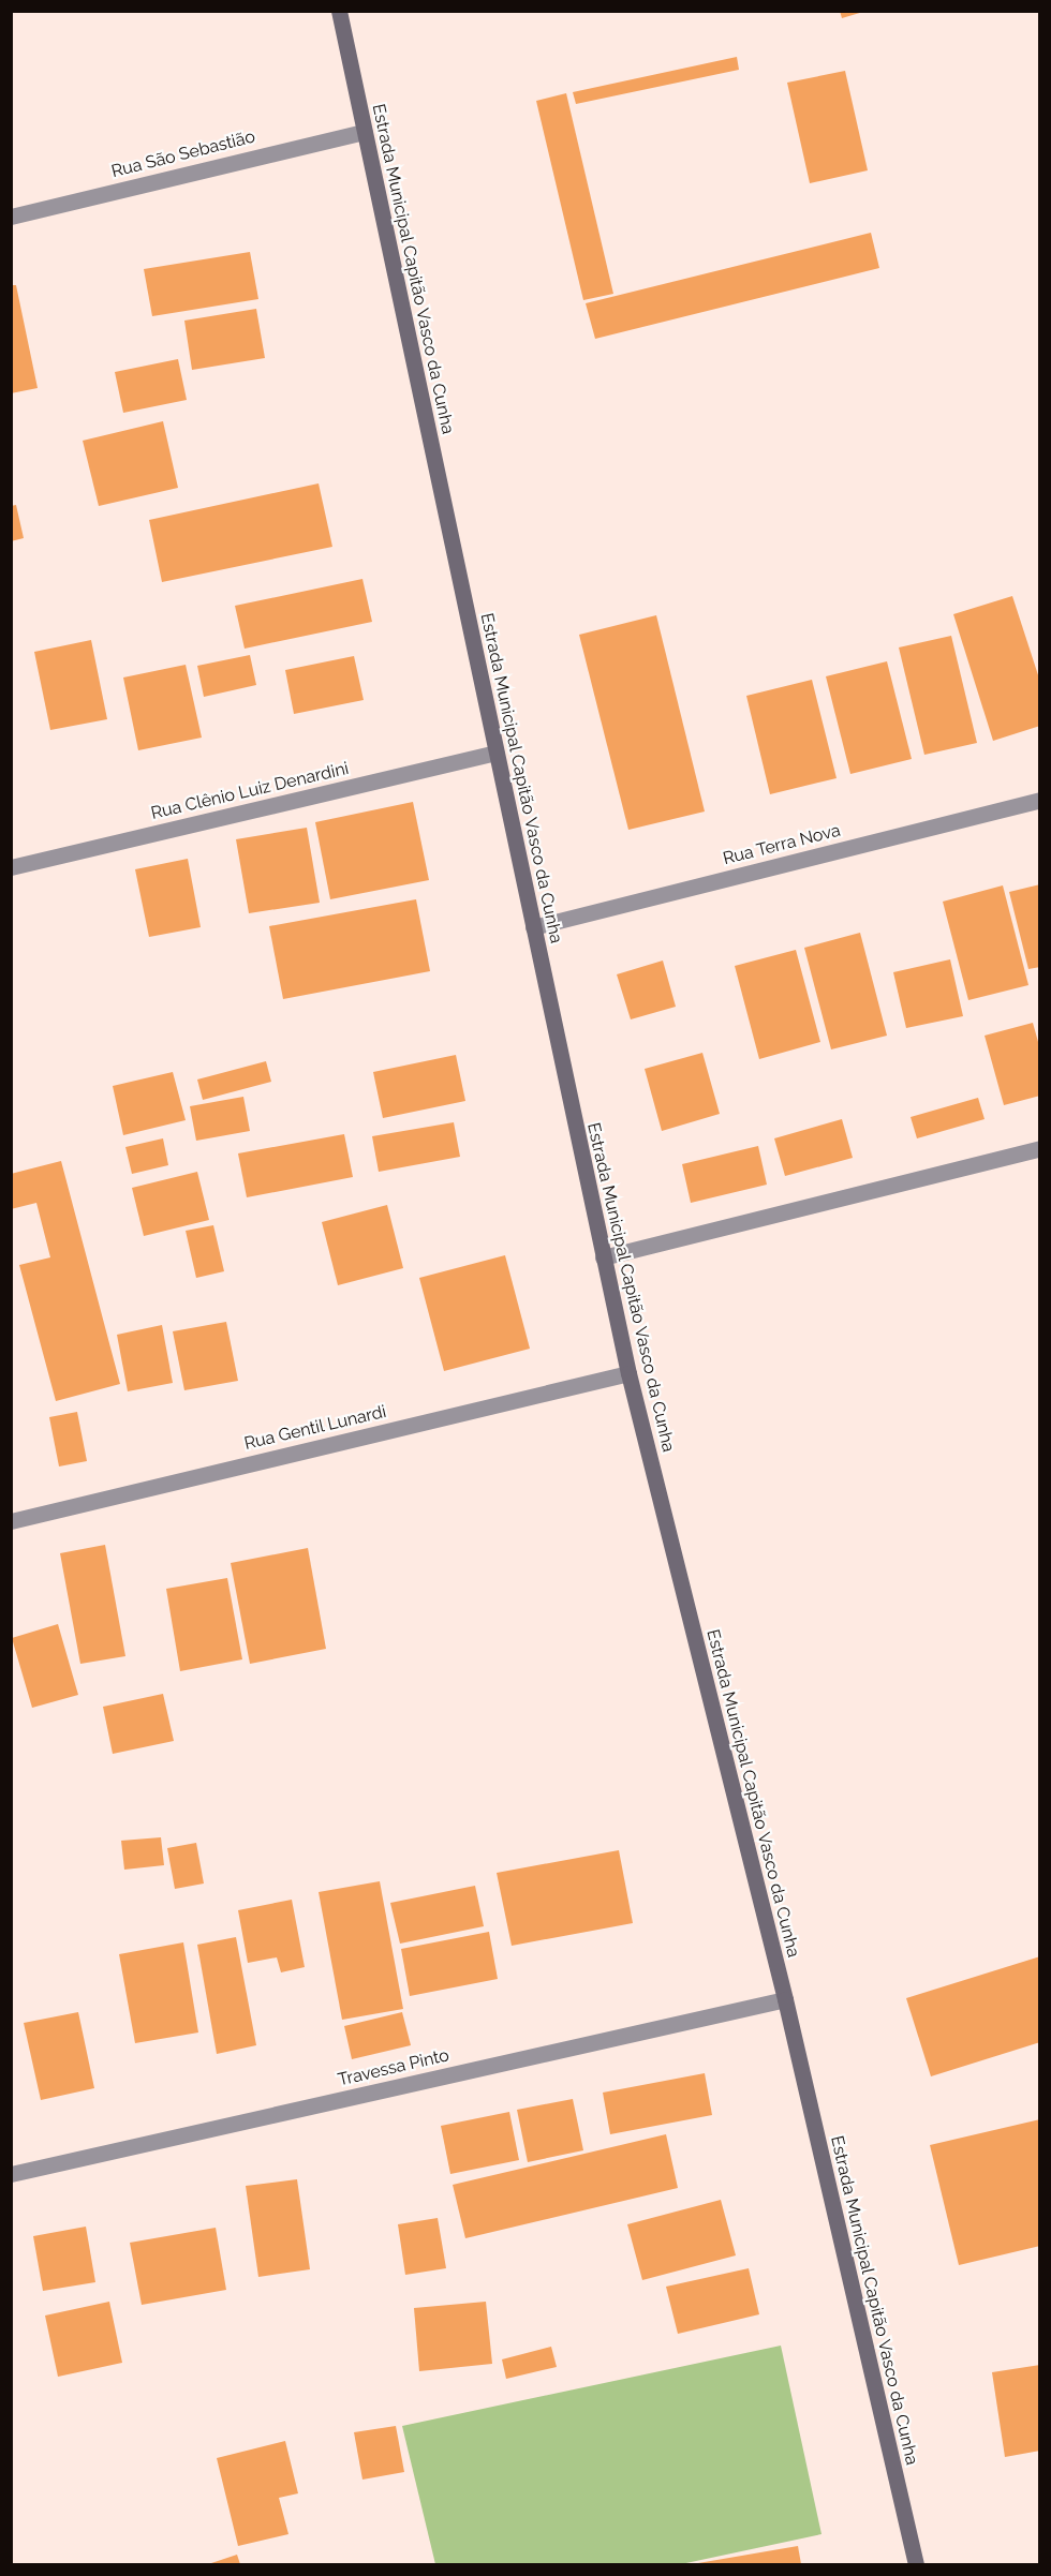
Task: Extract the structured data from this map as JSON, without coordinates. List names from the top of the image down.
{
  "streets": {
    "street": [
      "Rua São Sebastião",
      "Estrada Municipal Capitão Vasco da Cunha",
      "Rua Clênio Luiz Denardini",
      "Rua Terra Nova",
      "Rua Gentil Lunardi",
      "Travessa Pinto"
    ]
  },
  "crossings": [
    ["Rua São Sebastião", "Estrada Municipal Capitão Vasco da Cunha"],
    ["Estrada Municipal Capitão Vasco da Cunha", "Rua Clênio Luiz Denardini"],
    ["Estrada Municipal Capitão Vasco da Cunha", "Rua Terra Nova"],
    ["Estrada Municipal Capitão Vasco da Cunha", "Rua Gentil Lunardi"],
    ["Estrada Municipal Capitão Vasco da Cunha", "Travessa Pinto"]
  ]
}
